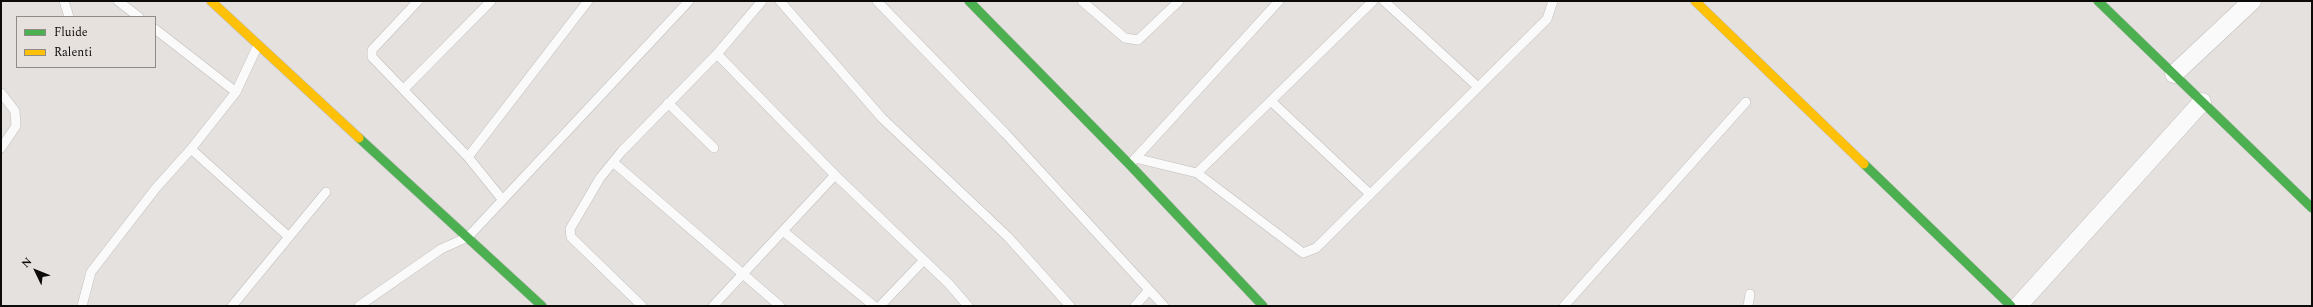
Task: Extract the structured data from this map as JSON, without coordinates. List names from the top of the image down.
{
  "legend": ["Fluide", "Ralenti"],
  "north": "top left"
}
